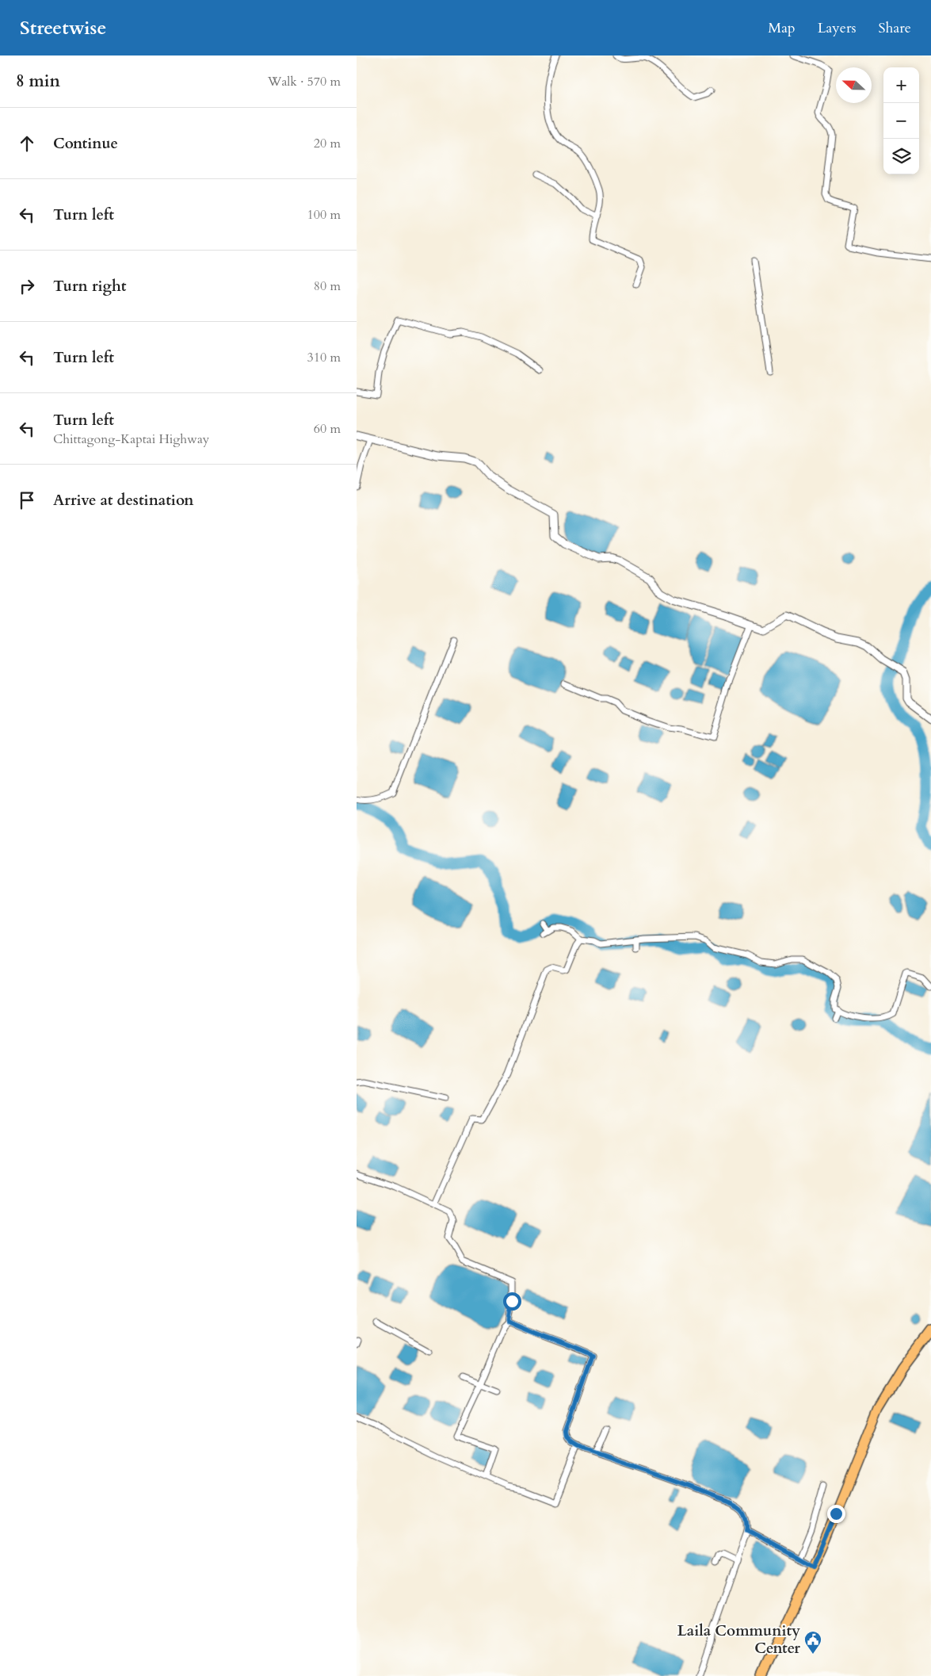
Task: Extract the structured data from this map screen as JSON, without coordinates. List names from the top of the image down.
{
  "places": {
    "public building": ["Laila Community Center"]
  },
  "north": "left",
  "page": {
    "header": "Streetwise",
    "nav": ["Map", "Layers", "Share"],
    "heading": ["8 min", "Walk · 570 m"],
    "map_buttons": ["+", "−"],
    "list": [
      ["Continue", "20 m"],
      ["Turn left", "100 m"],
      ["Turn right", "80 m"],
      ["Turn left", "310 m"],
      ["Turn left", "Chittagong-Kaptai Highway", "60 m"],
      "Arrive at destination"
    ]
  }
}
